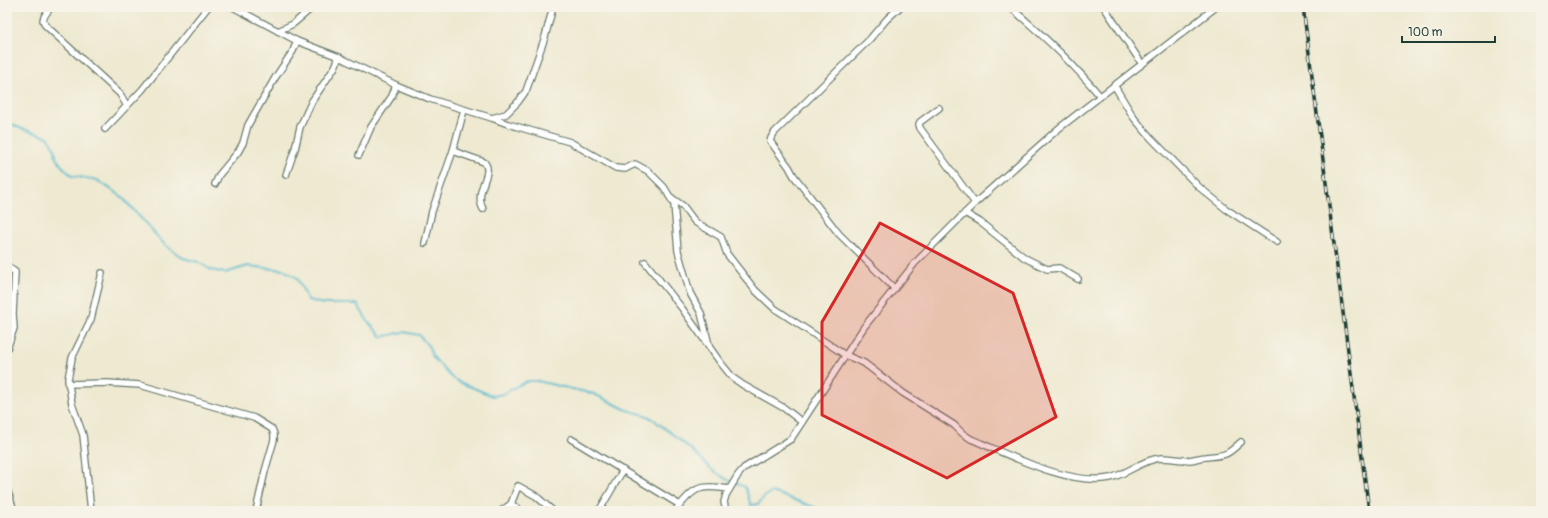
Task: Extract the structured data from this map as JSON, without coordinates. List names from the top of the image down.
{
  "scale_bar": "100 m"
}
